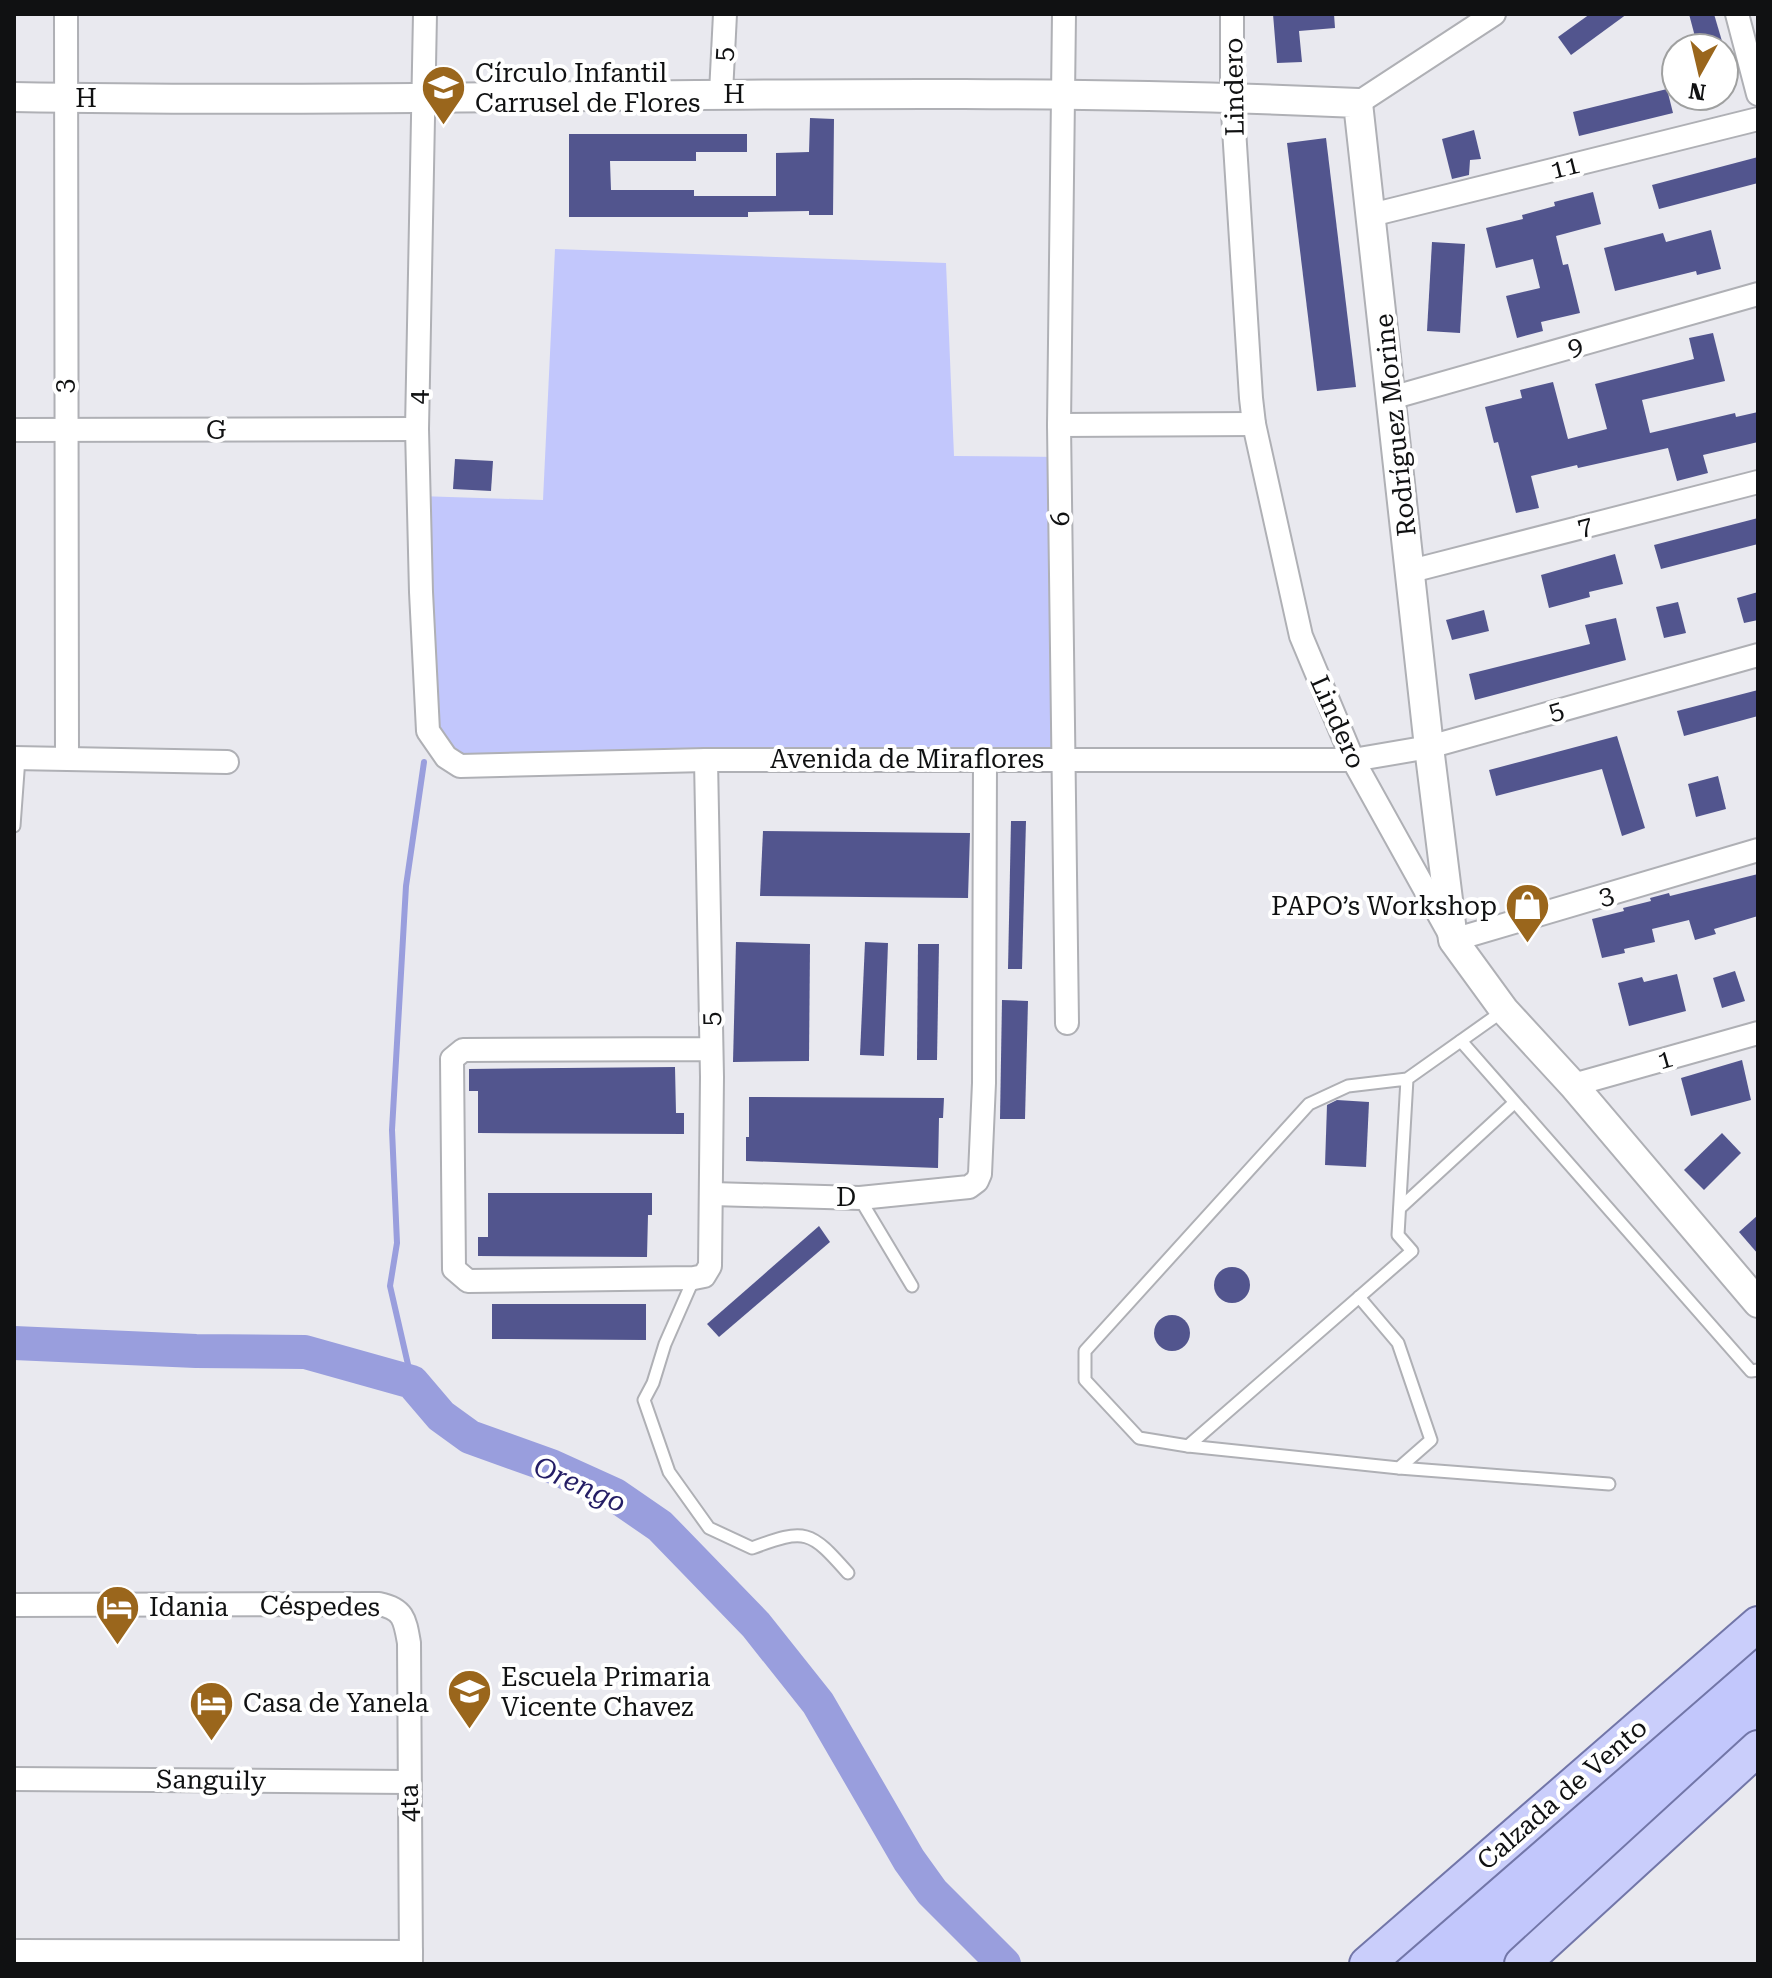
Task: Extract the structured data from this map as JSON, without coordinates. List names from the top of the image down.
{
  "streets": {
    "main road": ["Calzada de Vento"],
    "street": [
      "5",
      "Lindero",
      "H",
      "11",
      "9",
      "3",
      "4",
      "Rodríguez Morine",
      "G",
      "6",
      "7",
      "Avenida de Miraflores",
      "1",
      "D",
      "Céspedes",
      "Sanguily",
      "4ta"
    ]
  },
  "crossings": [
    ["5", "Lindero"],
    ["5", "H"],
    ["5", "Rodríguez Morine"],
    ["5", "Avenida de Miraflores"],
    ["5", "D"],
    ["Lindero", "H"],
    ["Lindero", "3"],
    ["Lindero", "Rodríguez Morine"],
    ["Lindero", "Avenida de Miraflores"],
    ["Lindero", "1"],
    ["H", "3"],
    ["H", "4"],
    ["H", "Rodríguez Morine"],
    ["H", "6"],
    ["11", "Rodríguez Morine"],
    ["9", "Rodríguez Morine"],
    ["3", "Rodríguez Morine"],
    ["3", "G"],
    ["4", "G"],
    ["4", "Avenida de Miraflores"],
    ["Rodríguez Morine", "7"],
    ["6", "Avenida de Miraflores"],
    ["Avenida de Miraflores", "D"],
    ["Céspedes", "4ta"],
    ["Sanguily", "4ta"]
  ],
  "water": ["Orengo"],
  "places": {
    "school or university": ["Círculo Infantil Carrusel de Flores", "Escuela Primaria Vicente Chavez"],
    "shop": ["PAPO’s Workshop"],
    "hotel": ["Idania", "Casa de Yanela"]
  },
  "north": "bottom"
}
